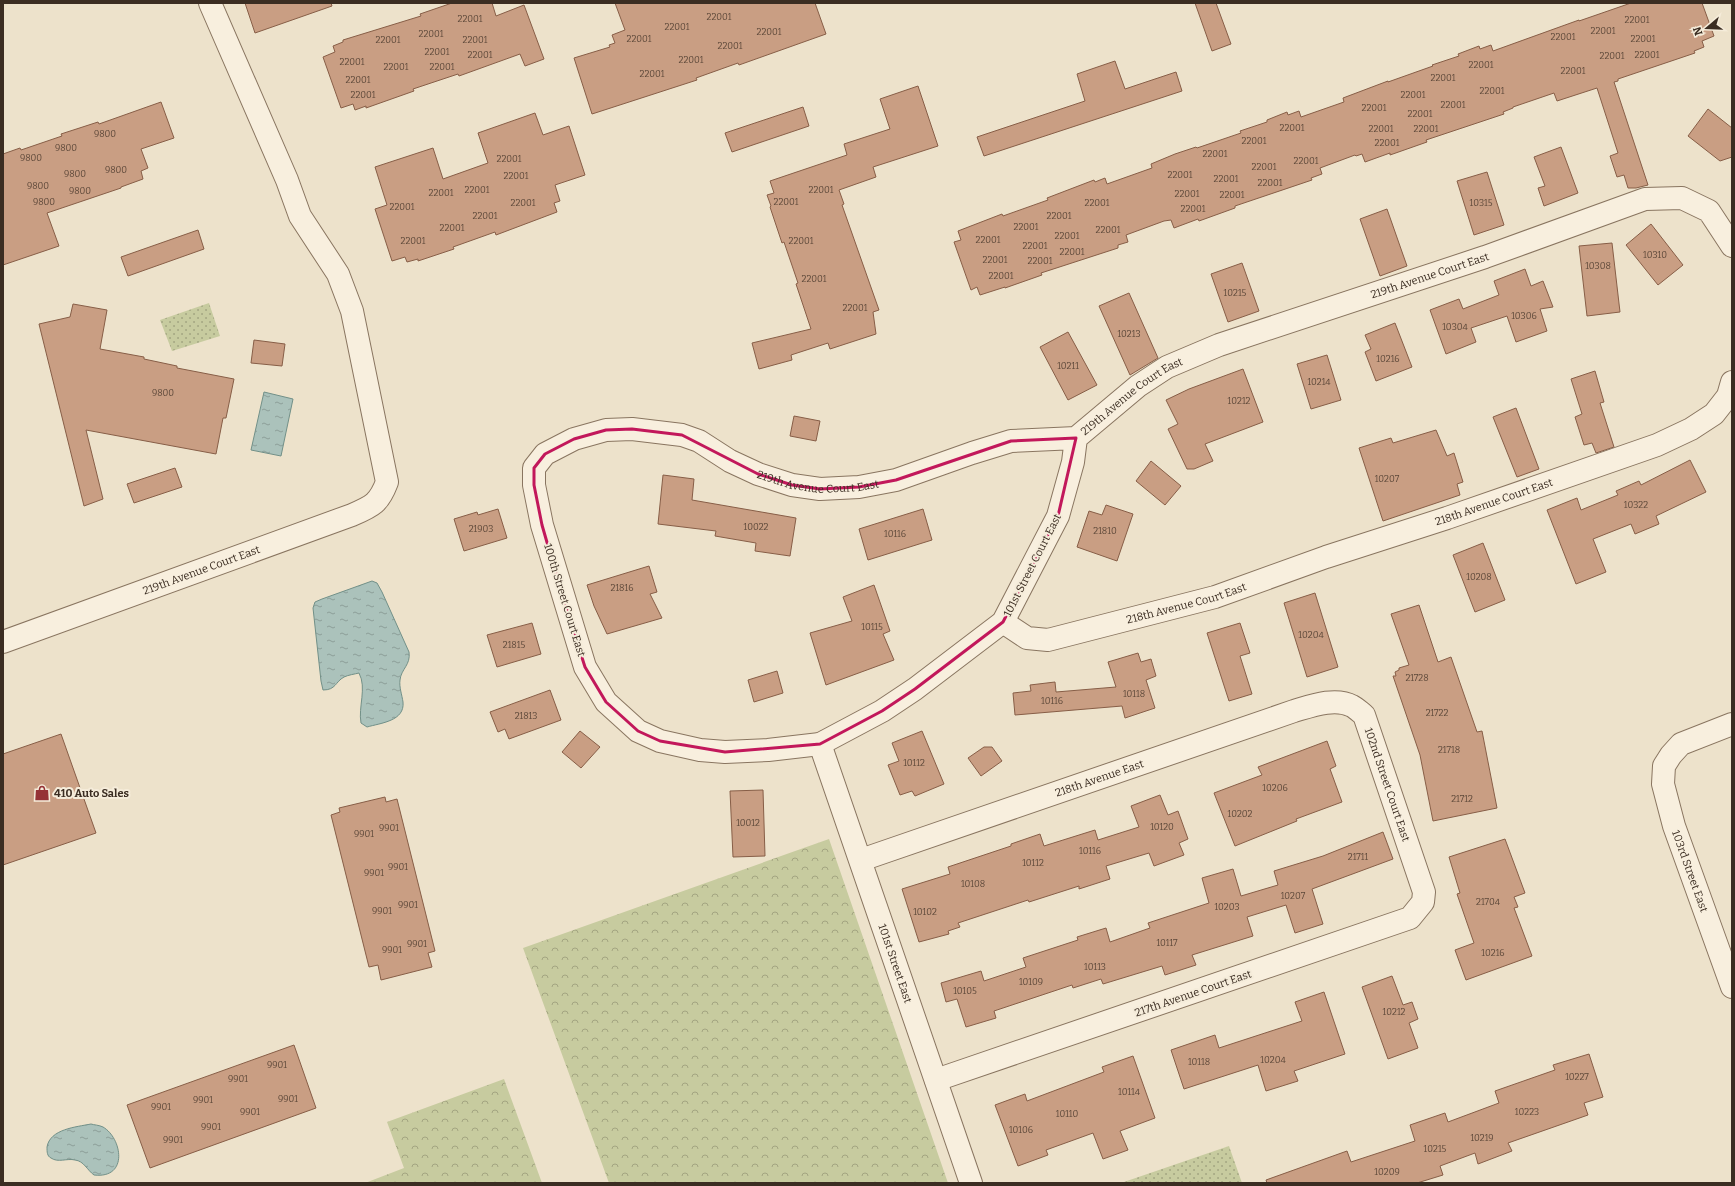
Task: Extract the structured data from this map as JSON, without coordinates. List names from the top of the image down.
{
  "streets": {
    "street": [
      "219th Avenue Court East",
      "218th Avenue Court East",
      "101st Street Court East",
      "100th Street Court East",
      "218th Avenue East",
      "102nd Street Court East",
      "103rd Street East",
      "101st Street East",
      "217th Avenue Court East"
    ]
  },
  "crossings": [
    ["219th Avenue Court East", "101st Street Court East"],
    ["219th Avenue Court East", "100th Street Court East"],
    ["218th Avenue Court East", "101st Street Court East"],
    ["100th Street Court East", "101st Street East"],
    ["218th Avenue East", "102nd Street Court East"],
    ["218th Avenue East", "101st Street East"],
    ["102nd Street Court East", "217th Avenue Court East"],
    ["101st Street East", "217th Avenue Court East"]
  ],
  "places": {
    "shop": ["410 Auto Sales"]
  },
  "house_numbers": [
    "22001",
    "22001",
    "22001",
    "22001",
    "22001",
    "22001",
    "22001",
    "22001",
    "22001",
    "22001",
    "22001",
    "22001",
    "22001",
    "22001",
    "22001",
    "22001",
    "22001",
    "22001",
    "22001",
    "22001",
    "22001",
    "22001",
    "22001",
    "22001",
    "22001",
    "22001",
    "22001",
    "22001",
    "22001",
    "22001",
    "22001",
    "22001",
    "22001",
    "22001",
    "22001",
    "9800",
    "22001",
    "22001",
    "9800",
    "22001",
    "9800",
    "22001",
    "22001",
    "22001",
    "9800",
    "9800",
    "22001",
    "22001",
    "22001",
    "22001",
    "9800",
    "22001",
    "22001",
    "9800",
    "22001",
    "22001",
    "22001",
    "9800",
    "22001",
    "22001",
    "22001",
    "10315",
    "22001",
    "22001",
    "22001",
    "22001",
    "22001",
    "22001",
    "22001",
    "22001",
    "22001",
    "22001",
    "22001",
    "22001",
    "22001",
    "10310",
    "22001",
    "22001",
    "10308",
    "22001",
    "22001",
    "10215",
    "22001",
    "10306",
    "10304",
    "10213",
    "10216",
    "10211",
    "10214",
    "9800",
    "10212",
    "10207",
    "10322",
    "10022",
    "21903",
    "21810",
    "10116",
    "10208",
    "21816",
    "10115",
    "10204",
    "21815",
    "21728",
    "10118",
    "10116",
    "21722",
    "21813",
    "21718",
    "10112",
    "10206",
    "21712",
    "10202",
    "10012",
    "10120",
    "9901",
    "9901",
    "10116",
    "21711",
    "10112",
    "9901",
    "9901",
    "10108",
    "10207",
    "21704",
    "9901",
    "10203",
    "9901",
    "10102",
    "10117",
    "9901",
    "9901",
    "10216",
    "10113",
    "10109",
    "10105",
    "10212",
    "10204",
    "10118",
    "9901",
    "10227",
    "9901",
    "10114",
    "9901",
    "9901",
    "9901",
    "9901",
    "10223",
    "10110",
    "9901",
    "10106",
    "10219",
    "9901",
    "10215",
    "10209"
  ],
  "north": "left"
}
